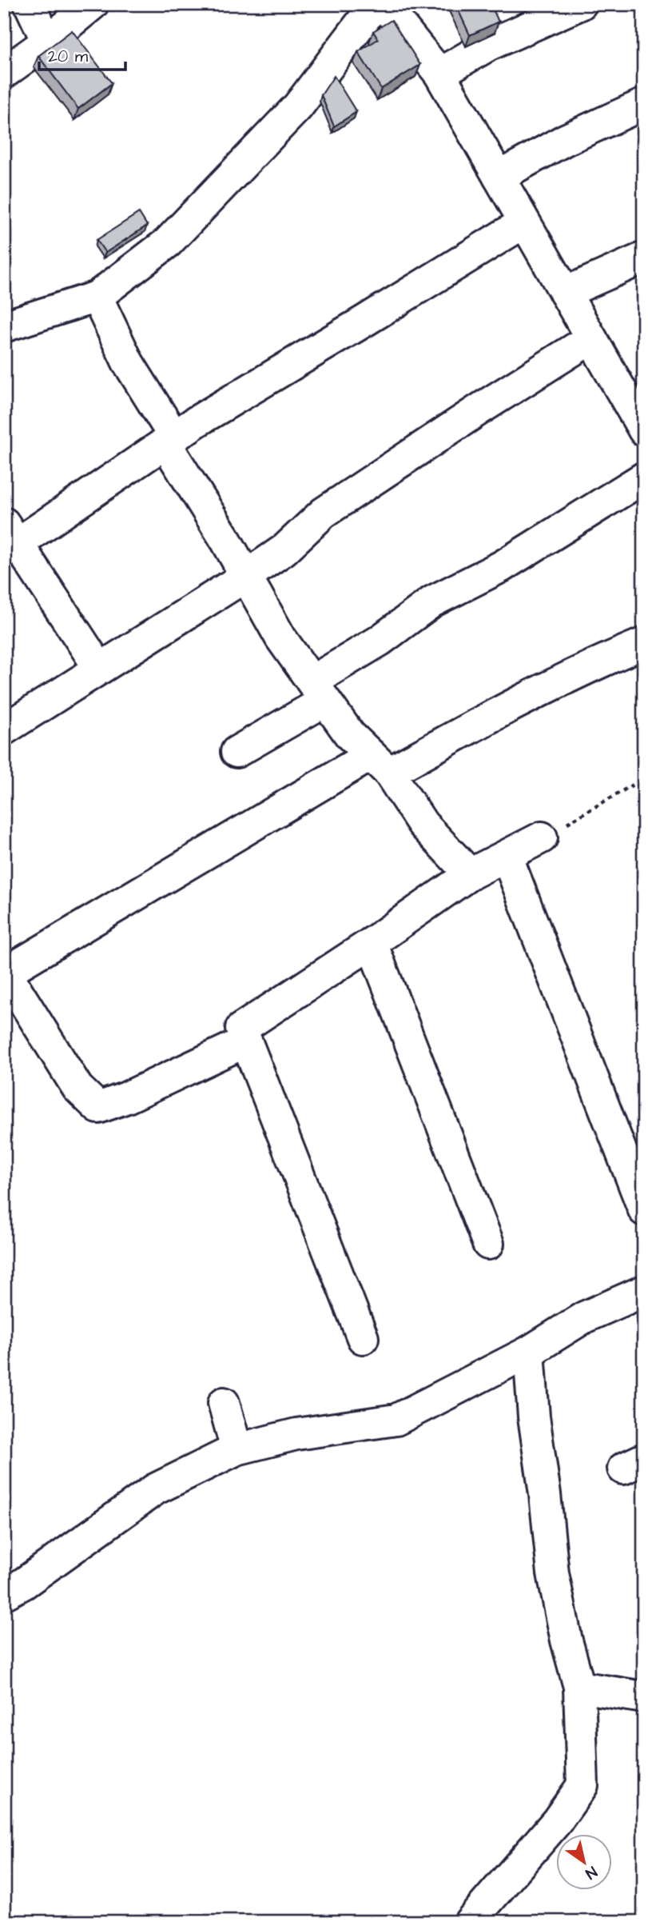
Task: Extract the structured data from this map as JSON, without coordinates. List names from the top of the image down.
{
  "scale_bar": "20 m",
  "north": "bottom right"
}
